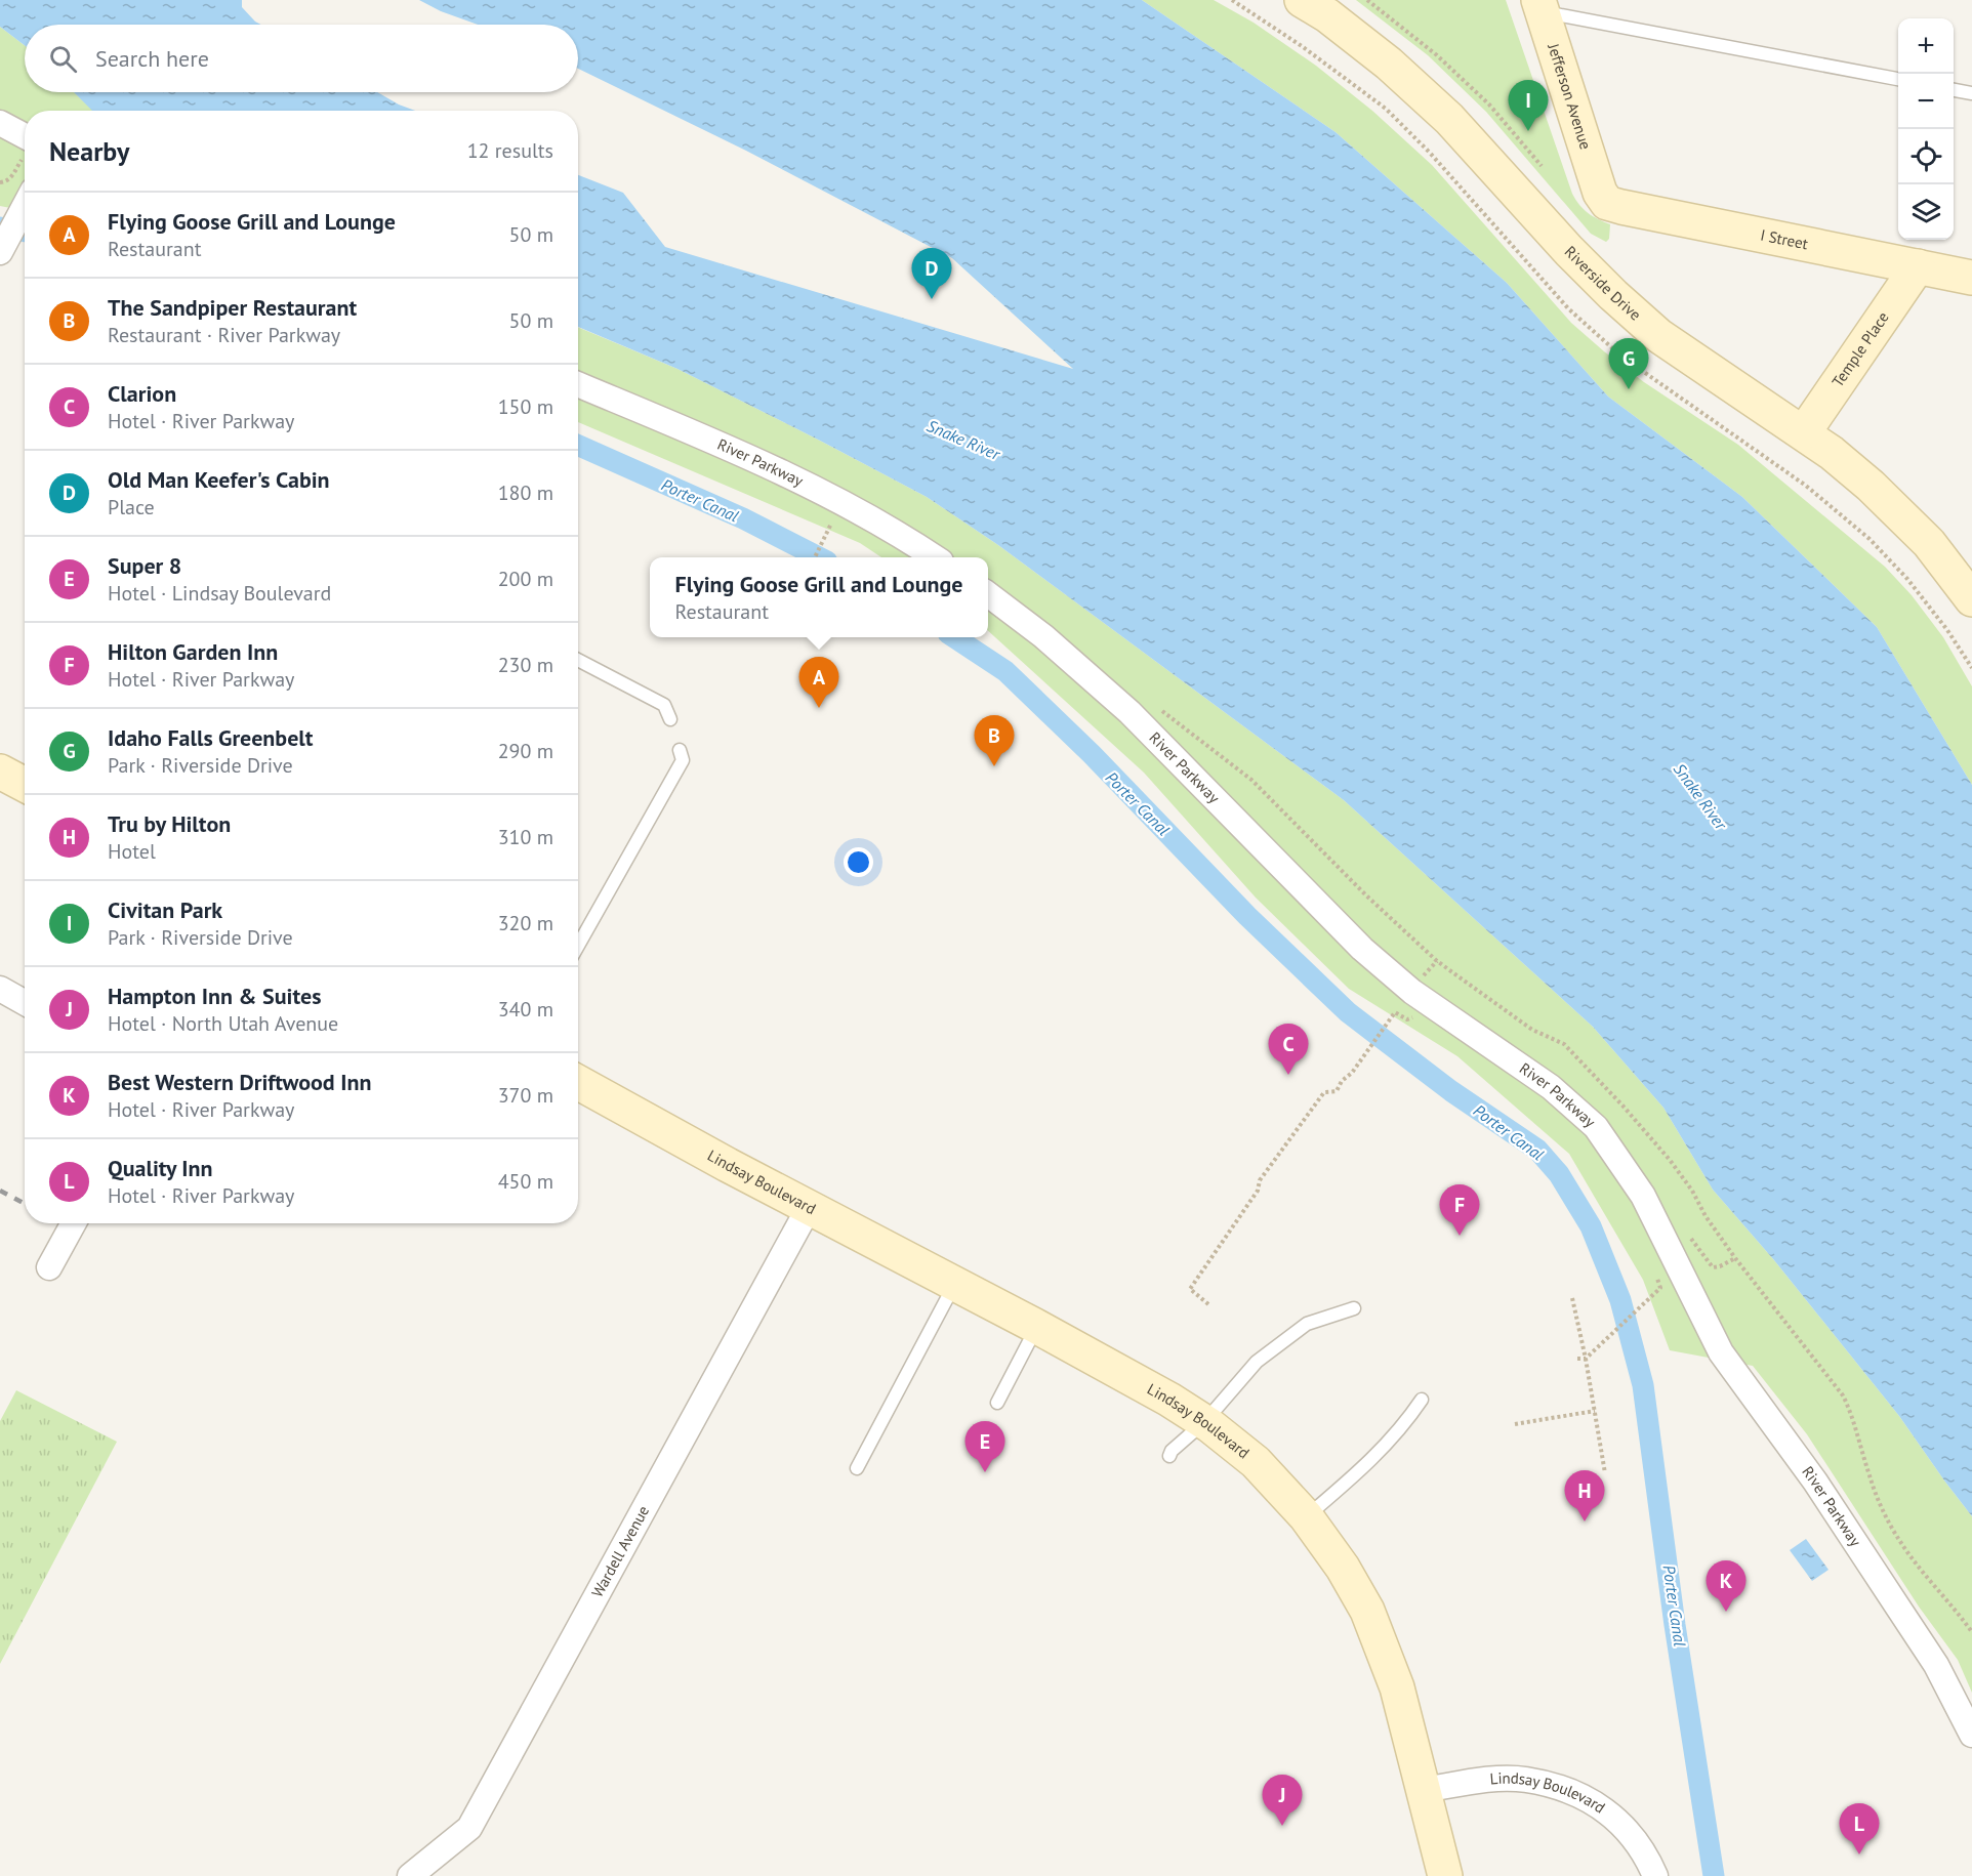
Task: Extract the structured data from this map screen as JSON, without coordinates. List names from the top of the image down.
{
  "streets": {
    "street": [
      "Jefferson Avenue",
      "I Street",
      "Riverside Drive",
      "Temple Place",
      "River Parkway",
      "Lindsay Boulevard",
      "Wardell Avenue"
    ]
  },
  "crossings": [
    ["Jefferson Avenue", "I Street"],
    ["I Street", "Temple Place"],
    ["Riverside Drive", "Temple Place"],
    ["Lindsay Boulevard", "Wardell Avenue"]
  ],
  "water": ["Snake River", "Porter Canal"],
  "page": {
    "map_buttons": ["+", "−"],
    "search": "Search here",
    "pins": [
      "I",
      "D",
      "G",
      "A",
      "B",
      "C",
      "F",
      "E",
      "H",
      "K",
      "J",
      "L"
    ],
    "heading": ["Nearby", "12 results"],
    "list": [
      {
        "mark": "A",
        "name": "Flying Goose Grill and Lounge",
        "note": "Restaurant",
        "value": "50 m"
      },
      {
        "mark": "B",
        "name": "The Sandpiper Restaurant",
        "note": "Restaurant · River Parkway",
        "value": "50 m"
      },
      {
        "mark": "C",
        "name": "Clarion",
        "note": "Hotel · River Parkway",
        "value": "150 m"
      },
      {
        "mark": "D",
        "name": "Old Man Keefer's Cabin",
        "note": "Place",
        "value": "180 m"
      },
      {
        "mark": "E",
        "name": "Super 8",
        "note": "Hotel · Lindsay Boulevard",
        "value": "200 m"
      },
      {
        "mark": "F",
        "name": "Hilton Garden Inn",
        "note": "Hotel · River Parkway",
        "value": "230 m"
      },
      {
        "mark": "G",
        "name": "Idaho Falls Greenbelt",
        "note": "Park · Riverside Drive",
        "value": "290 m"
      },
      {
        "mark": "H",
        "name": "Tru by Hilton",
        "note": "Hotel",
        "value": "310 m"
      },
      {
        "mark": "I",
        "name": "Civitan Park",
        "note": "Park · Riverside Drive",
        "value": "320 m"
      },
      {
        "mark": "J",
        "name": "Hampton Inn & Suites",
        "note": "Hotel · North Utah Avenue",
        "value": "340 m"
      },
      {
        "mark": "K",
        "name": "Best Western Driftwood Inn",
        "note": "Hotel · River Parkway",
        "value": "370 m"
      },
      {
        "mark": "L",
        "name": "Quality Inn",
        "note": "Hotel · River Parkway",
        "value": "450 m"
      }
    ],
    "popup": ["Flying Goose Grill and Lounge", "Restaurant"]
  }
}
